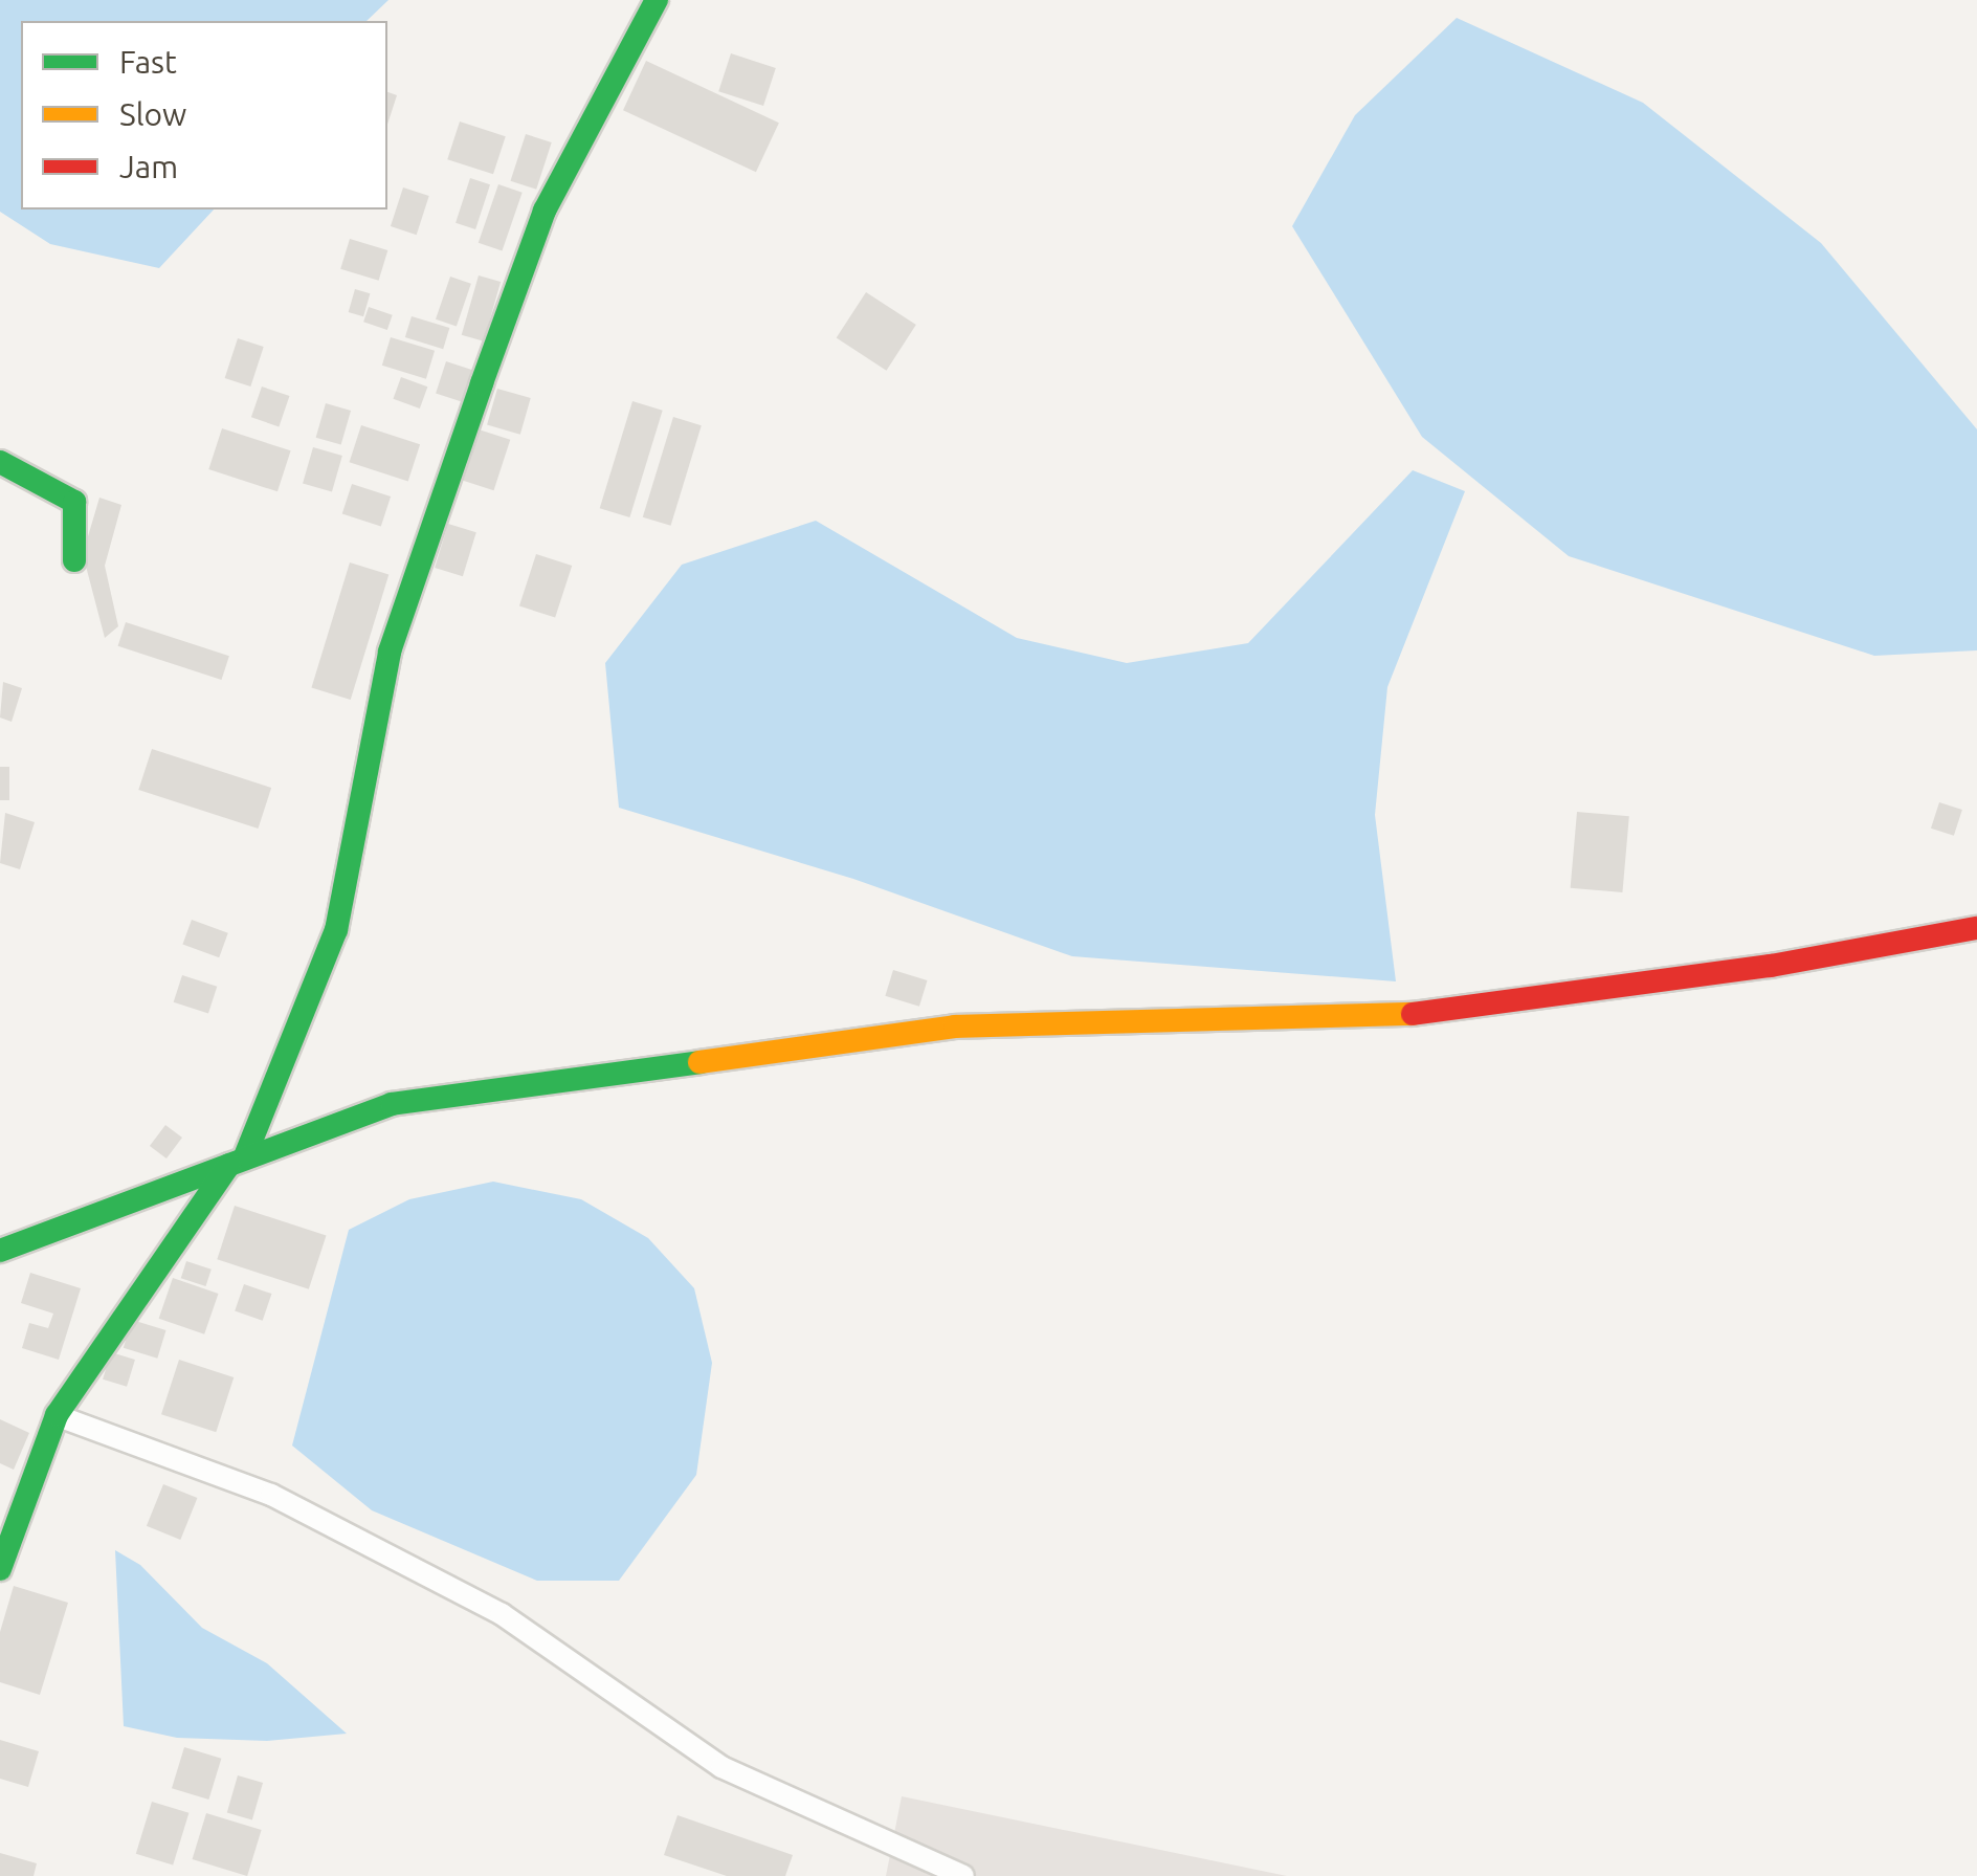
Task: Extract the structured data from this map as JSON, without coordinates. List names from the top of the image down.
{
  "legend": ["Fast", "Slow", "Jam"]
}
